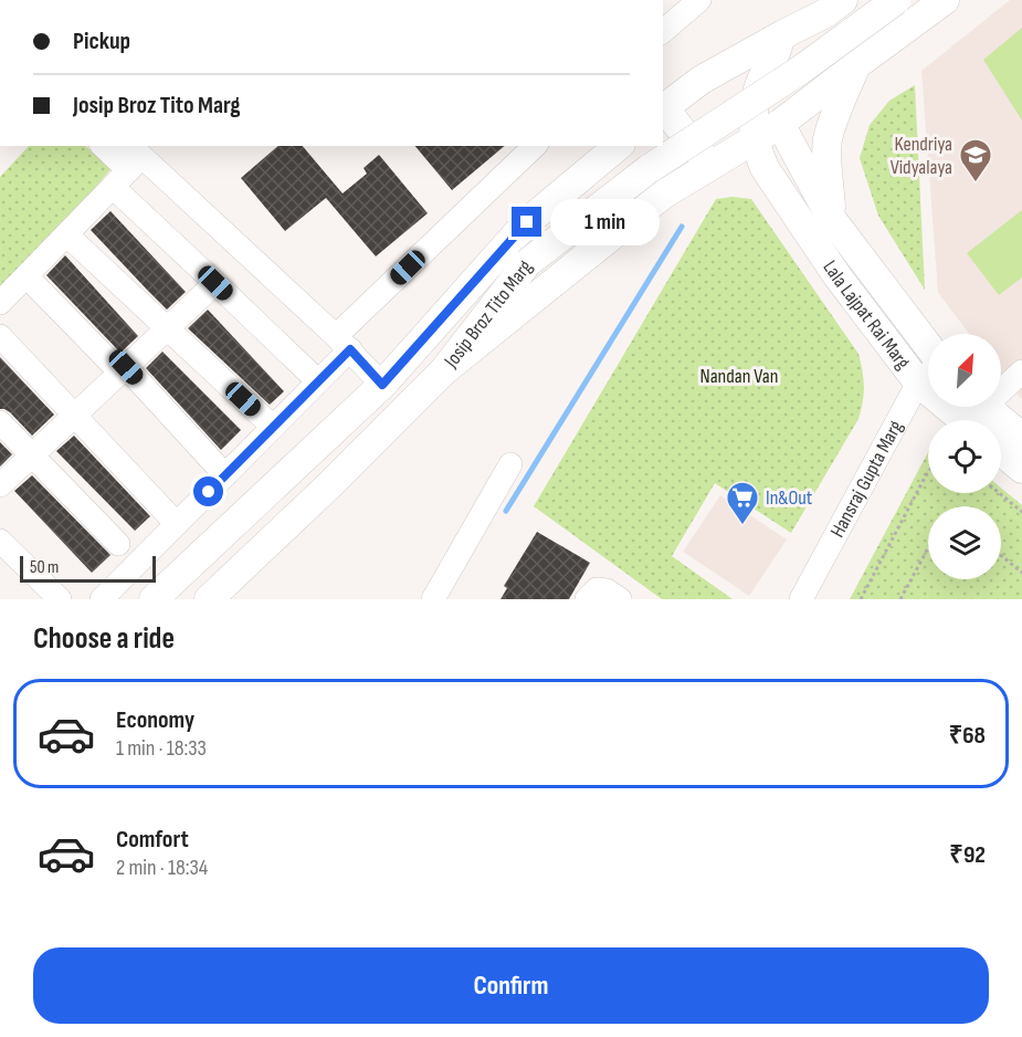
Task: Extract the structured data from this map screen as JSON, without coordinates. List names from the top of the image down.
{
  "streets": {
    "main road": ["Lala Lajpat Rai Marg", "Josip Broz Tito Marg"],
    "street": ["Hansraj Gupta Marg"]
  },
  "crossings": [
    ["Lala Lajpat Rai Marg", "Hansraj Gupta Marg"]
  ],
  "parks": ["Nandan Van"],
  "places": {
    "school or university": ["Kendriya Vidyalaya"],
    "supermarket": ["In&Out"]
  },
  "scale_bar": "50 m",
  "north": "top right",
  "page": {
    "banner": ["Pickup", "Josip Broz Tito Marg"],
    "bubble": "1 min",
    "scale": "50 m",
    "heading": "Choose a ride",
    "list": [
      {
        "name": "Economy",
        "note": "1 min · 18:33",
        "value": "₹68"
      },
      {
        "name": "Comfort",
        "note": "2 min · 18:34",
        "value": "₹92"
      }
    ],
    "buttons": "Confirm"
  }
}
